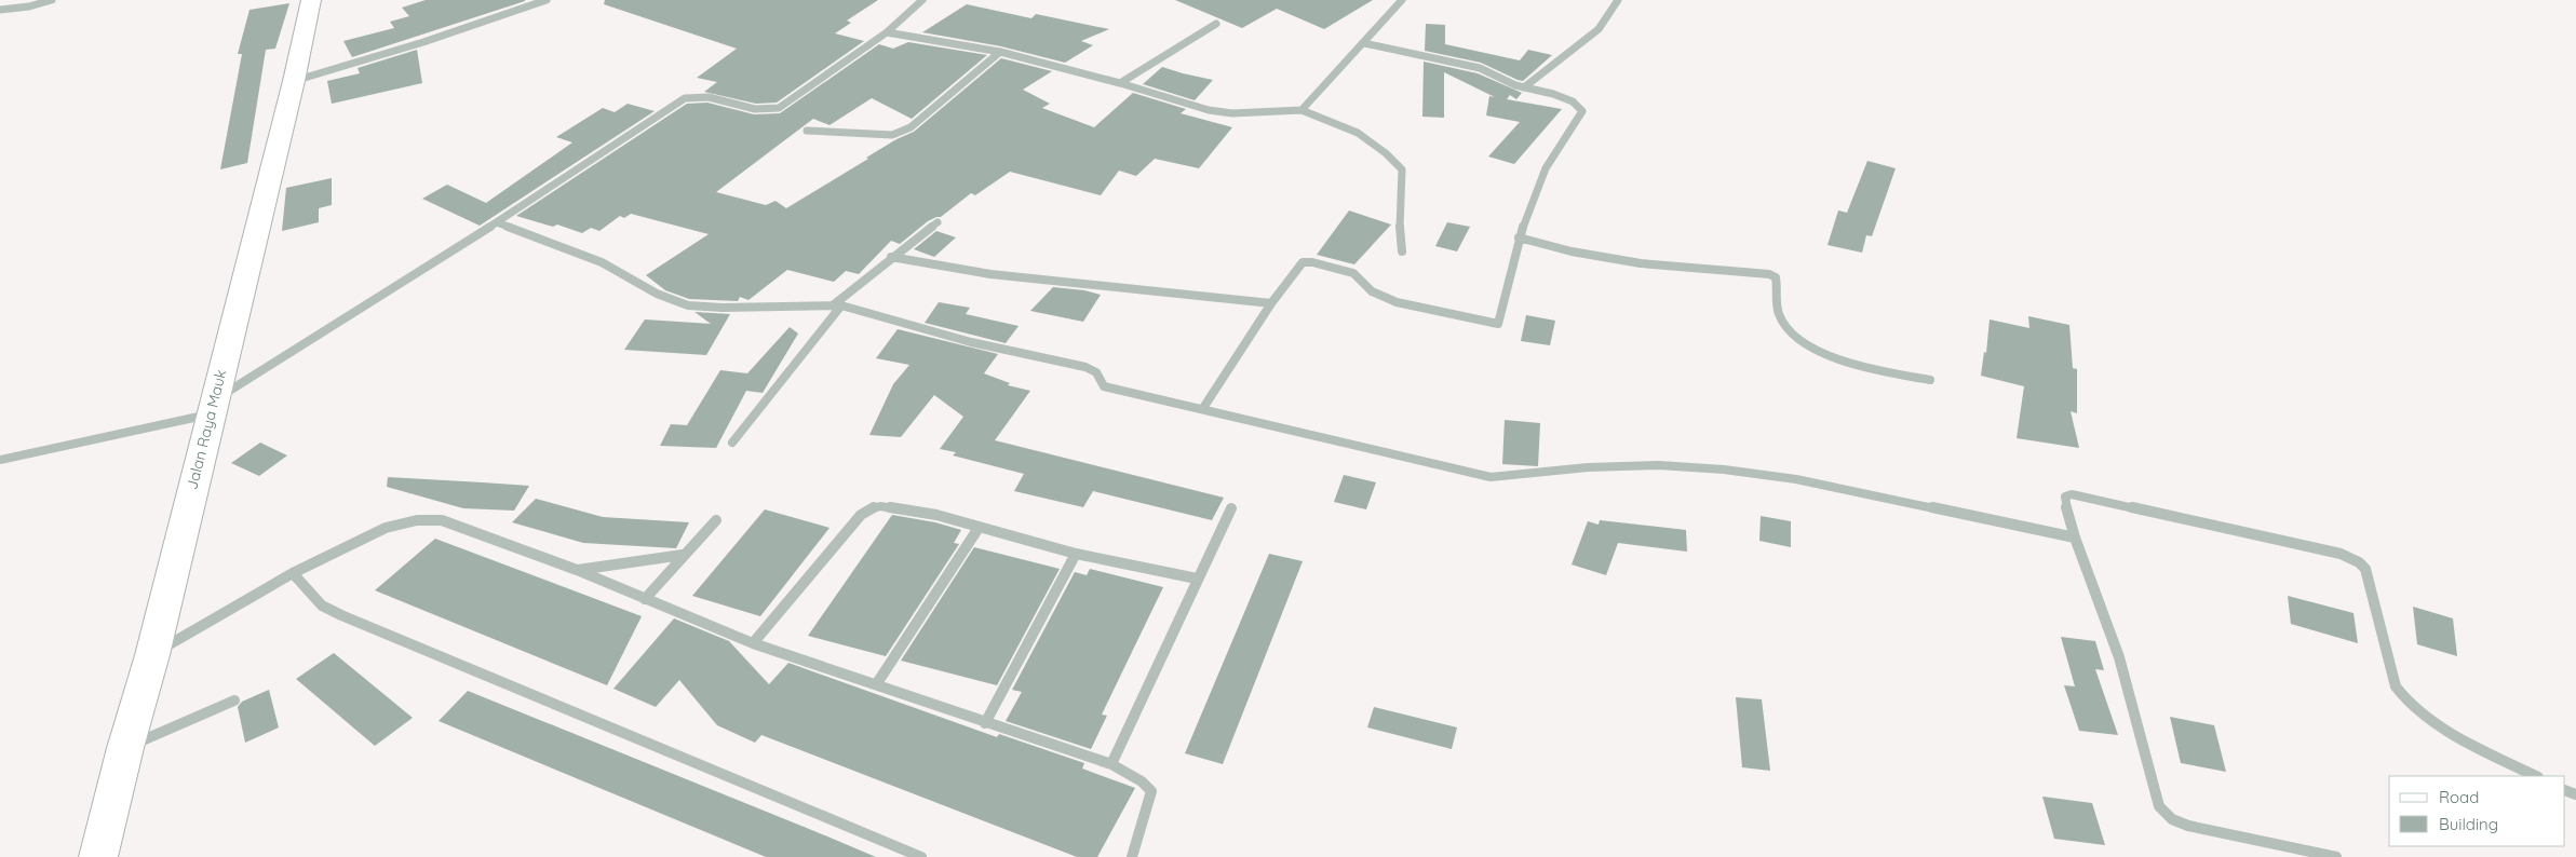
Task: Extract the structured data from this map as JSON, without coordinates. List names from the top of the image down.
{
  "streets": {
    "main road": ["Jalan Raya Mauk"]
  },
  "legend": ["Road", "Building"]
}
